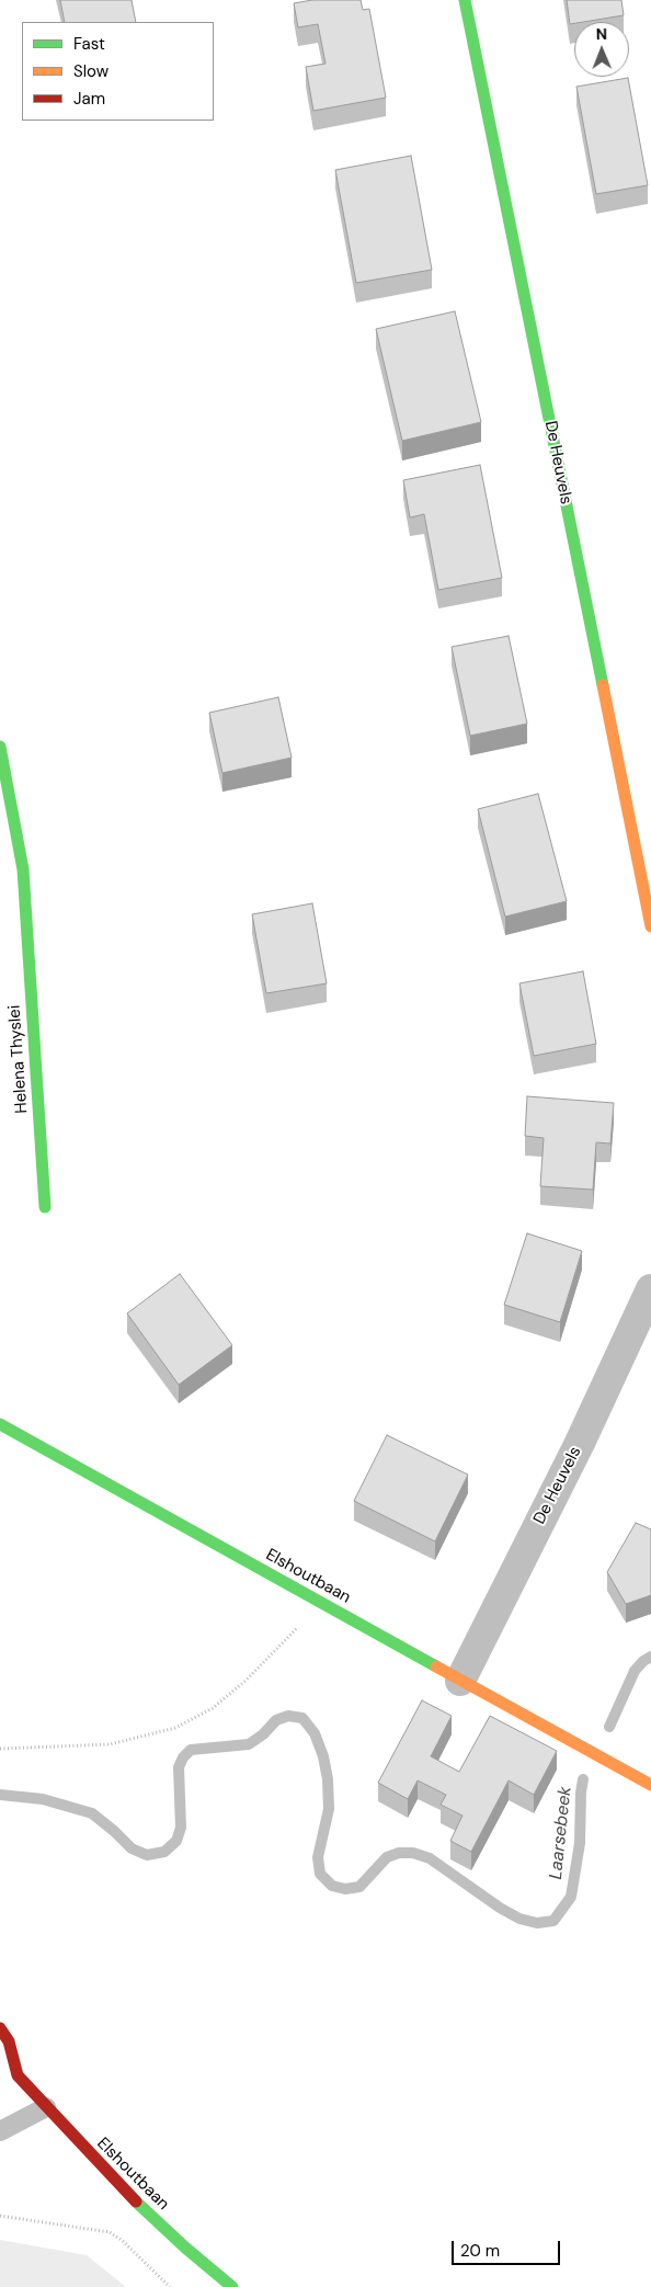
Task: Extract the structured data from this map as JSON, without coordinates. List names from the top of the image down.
{
  "streets": {
    "street": ["De Heuvels", "Helena Thyslei", "Elshoutbaan"]
  },
  "crossings": [
    ["De Heuvels", "Elshoutbaan"]
  ],
  "water": ["Laarsebeek"],
  "legend": ["Fast", "Slow", "Jam"],
  "scale_bar": "20 m",
  "north": "top"
}
